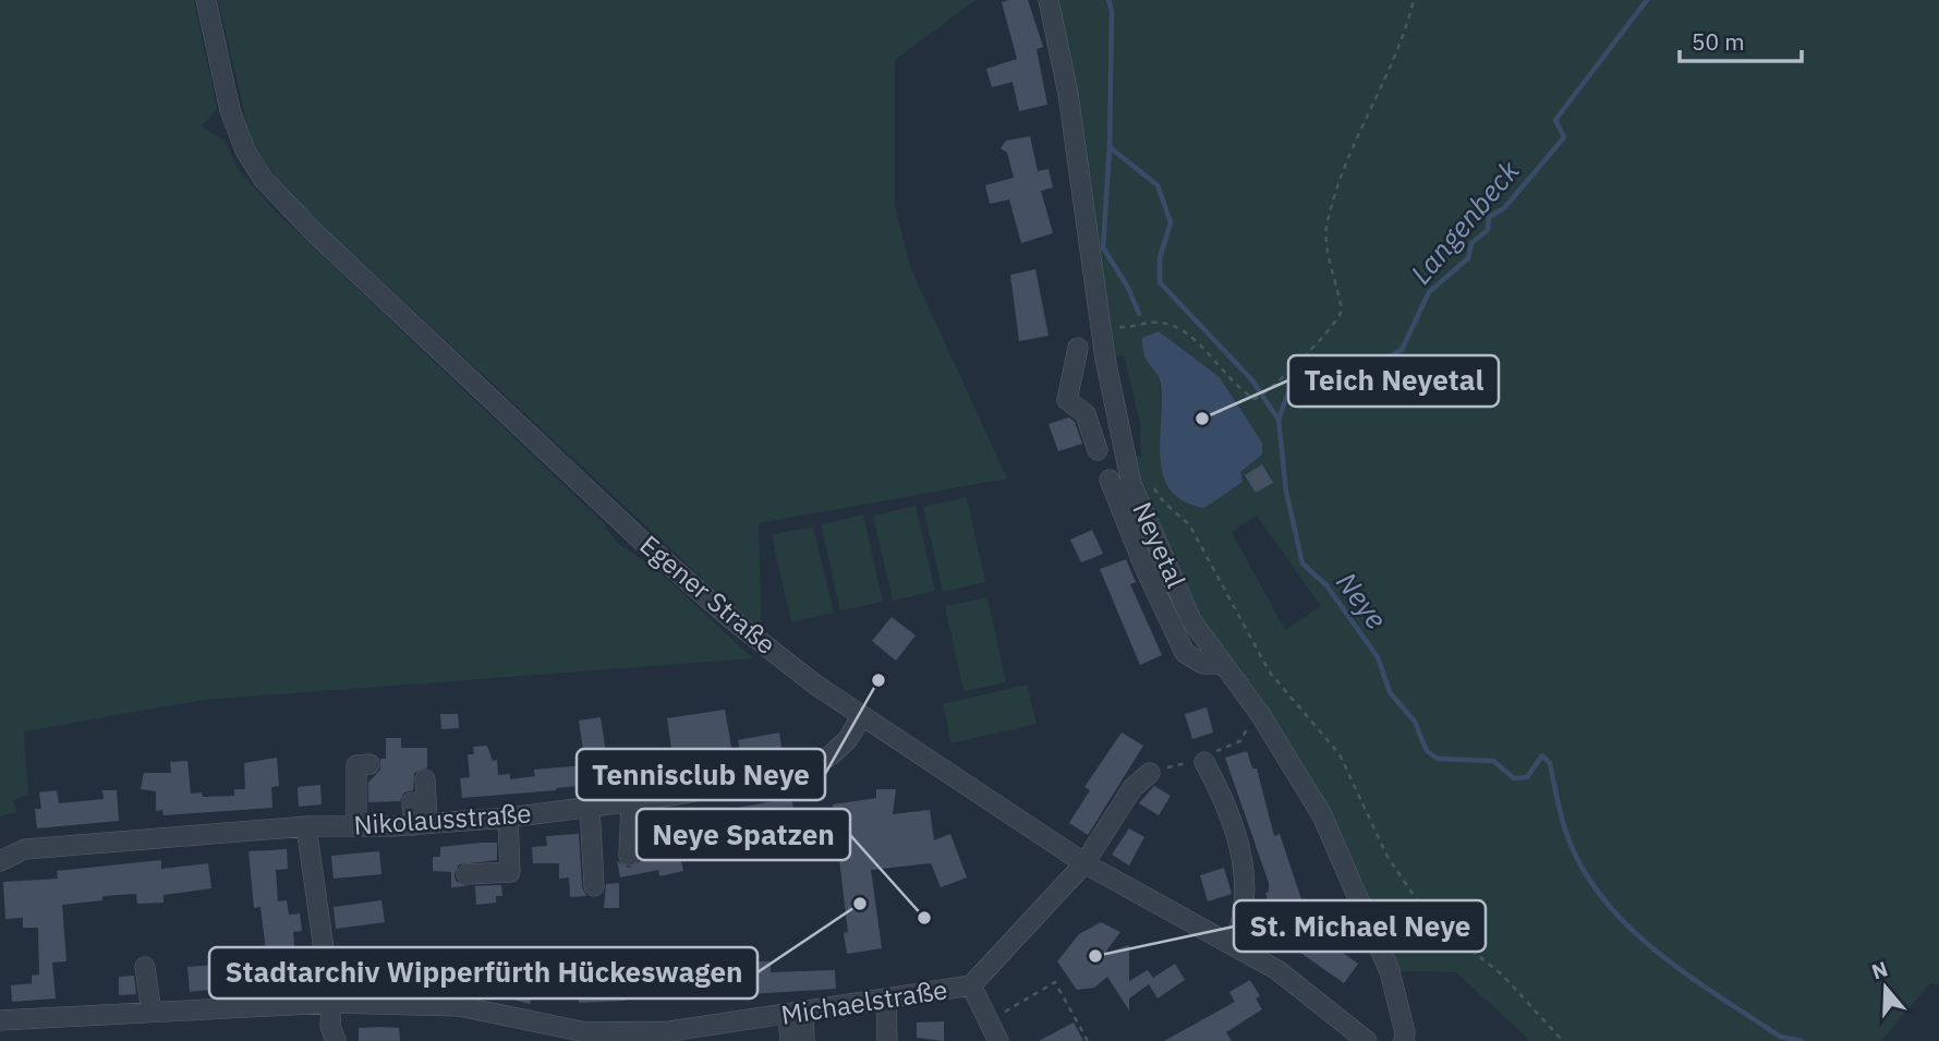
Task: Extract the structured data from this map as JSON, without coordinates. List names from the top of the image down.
{
  "streets": {
    "street": [
      "Neyetal",
      "Egener Straße",
      "Nikolausstraße",
      "Michaelstraße"
    ]
  },
  "crossings": [
    ["Egener Straße", "Nikolausstraße"],
    ["Egener Straße", "Michaelstraße"]
  ],
  "water": ["Langenbeck", "Neye"],
  "places": [
    "Teich Neyetal",
    "Tennisclub Neye",
    "Stadtarchiv Wipperfürth Hückeswagen",
    "Neye Spatzen",
    "St. Michael Neye"
  ],
  "scale_bar": "50 m",
  "north": "top"
}
